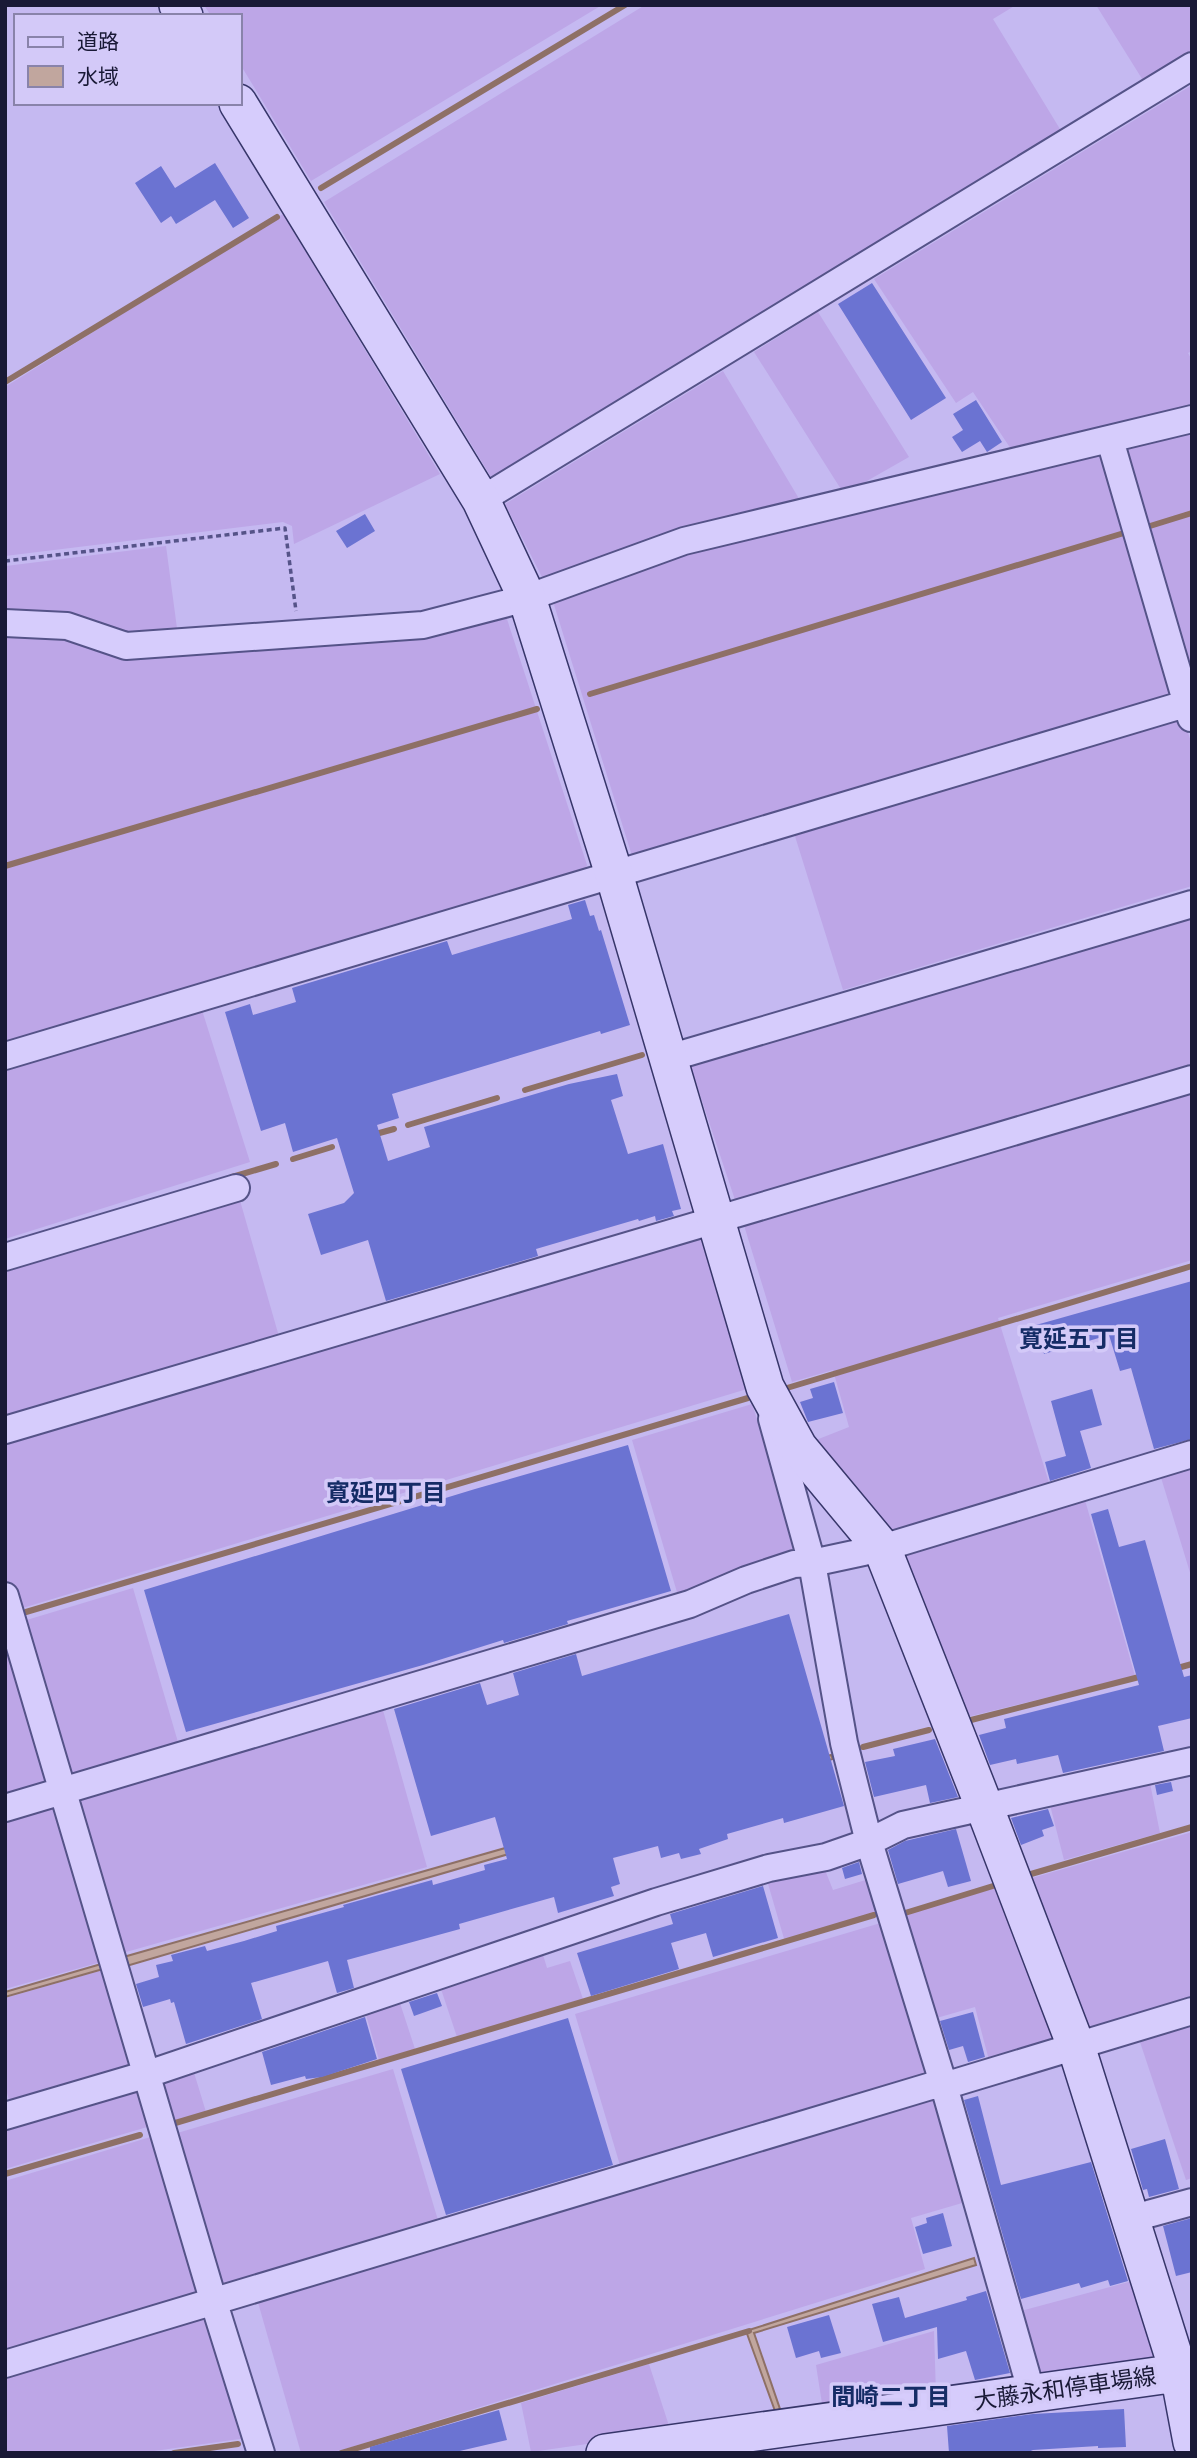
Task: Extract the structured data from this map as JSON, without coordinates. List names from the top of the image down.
{
  "streets": {
    "street": ["大藤永和停車場線"]
  },
  "districts": ["寛延五丁目", "寛延四丁目", "間崎二丁目"],
  "legend": ["道路", "水域"]
}
